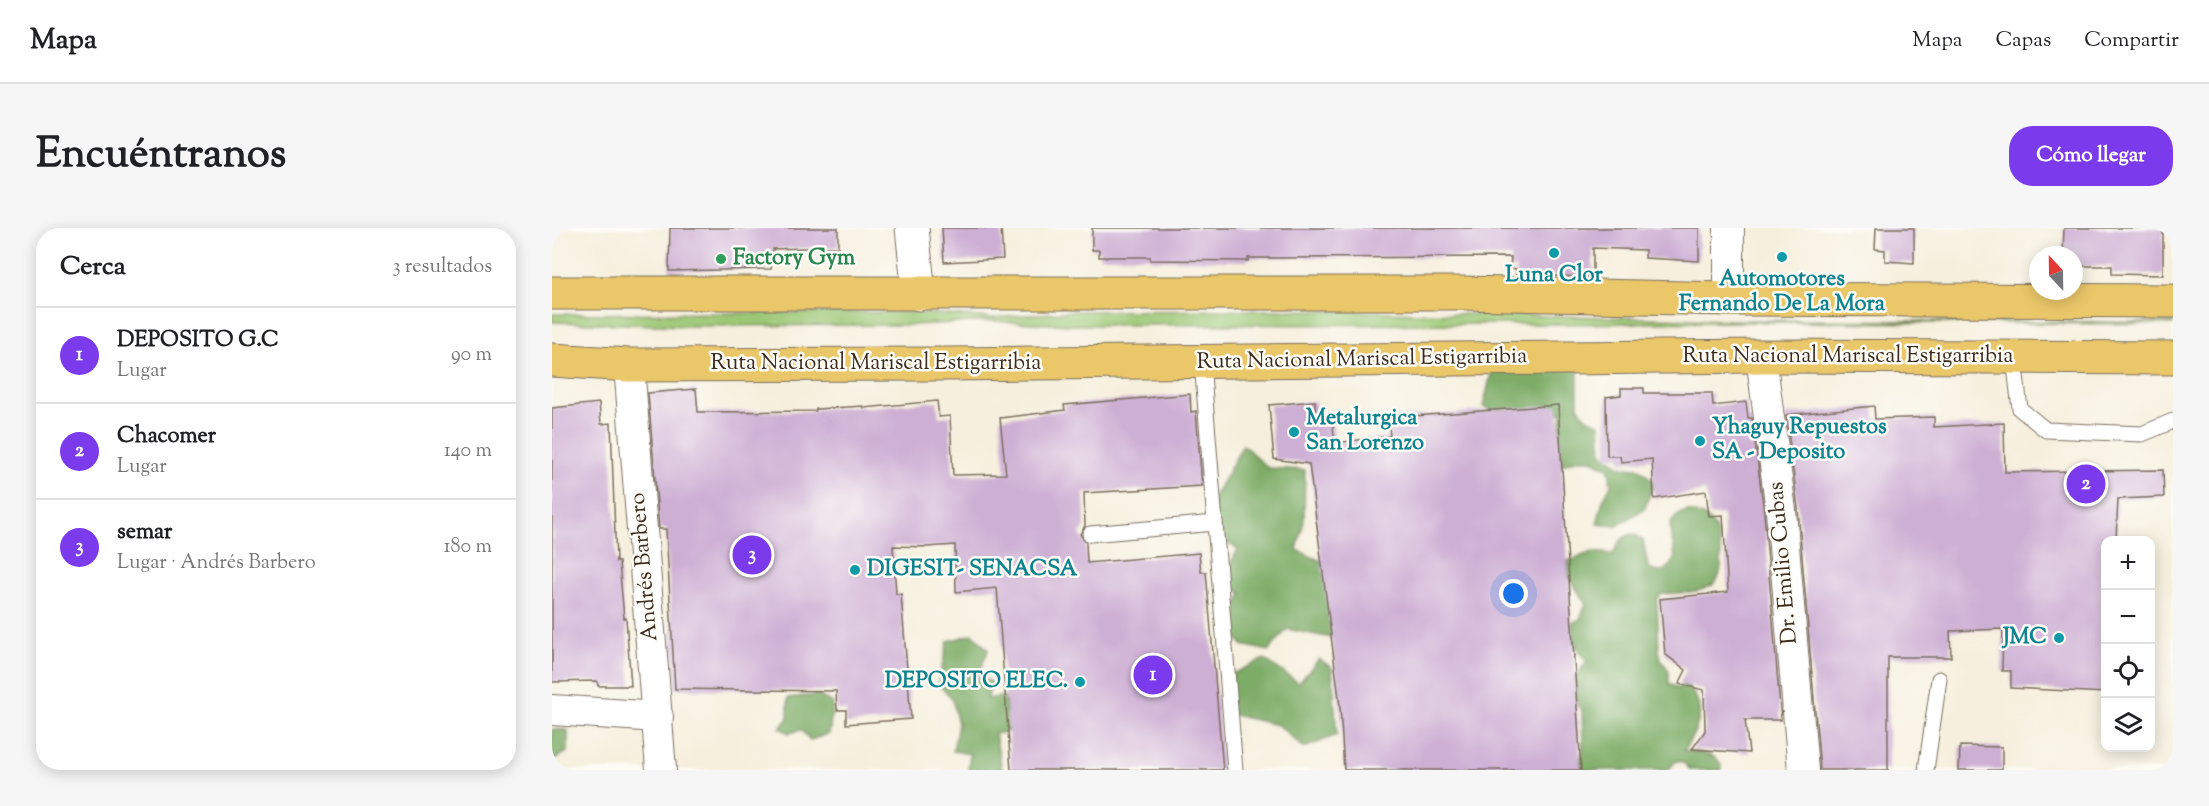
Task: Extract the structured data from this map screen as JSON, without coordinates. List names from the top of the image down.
{
  "streets": {
    "highway": ["Ruta Nacional Mariscal Estigarribia"],
    "street": ["Dr. Emilio Cubas", "Andrés Barbero"]
  },
  "crossings": [
    ["Ruta Nacional Mariscal Estigarribia", "Dr. Emilio Cubas"],
    ["Ruta Nacional Mariscal Estigarribia", "Andrés Barbero"]
  ],
  "places": [
    "Luna Clor",
    "Automotores Fernando De La Mora",
    "Factory Gym",
    "Metalurgica San Lorenzo",
    "Yhaguy Repuestos SA - Deposito",
    "DIGESIT- SENACSA",
    "JMC",
    "DEPOSITO ELEC."
  ],
  "north": "top",
  "page": {
    "header": "Mapa",
    "nav": ["Mapa", "Capas", "Compartir"],
    "title": "Encuéntranos",
    "buttons": "Cómo llegar",
    "heading": ["Cerca", "3 resultados"],
    "list": [
      {
        "mark": "1",
        "name": "DEPOSITO G.C",
        "note": "Lugar",
        "value": "90 m"
      },
      {
        "mark": "2",
        "name": "Chacomer",
        "note": "Lugar",
        "value": "140 m"
      },
      {
        "mark": "3",
        "name": "semar",
        "note": "Lugar · Andrés Barbero",
        "value": "180 m"
      }
    ],
    "pins": ["2", "3", "1"],
    "map_buttons": ["+", "−"]
  }
}
